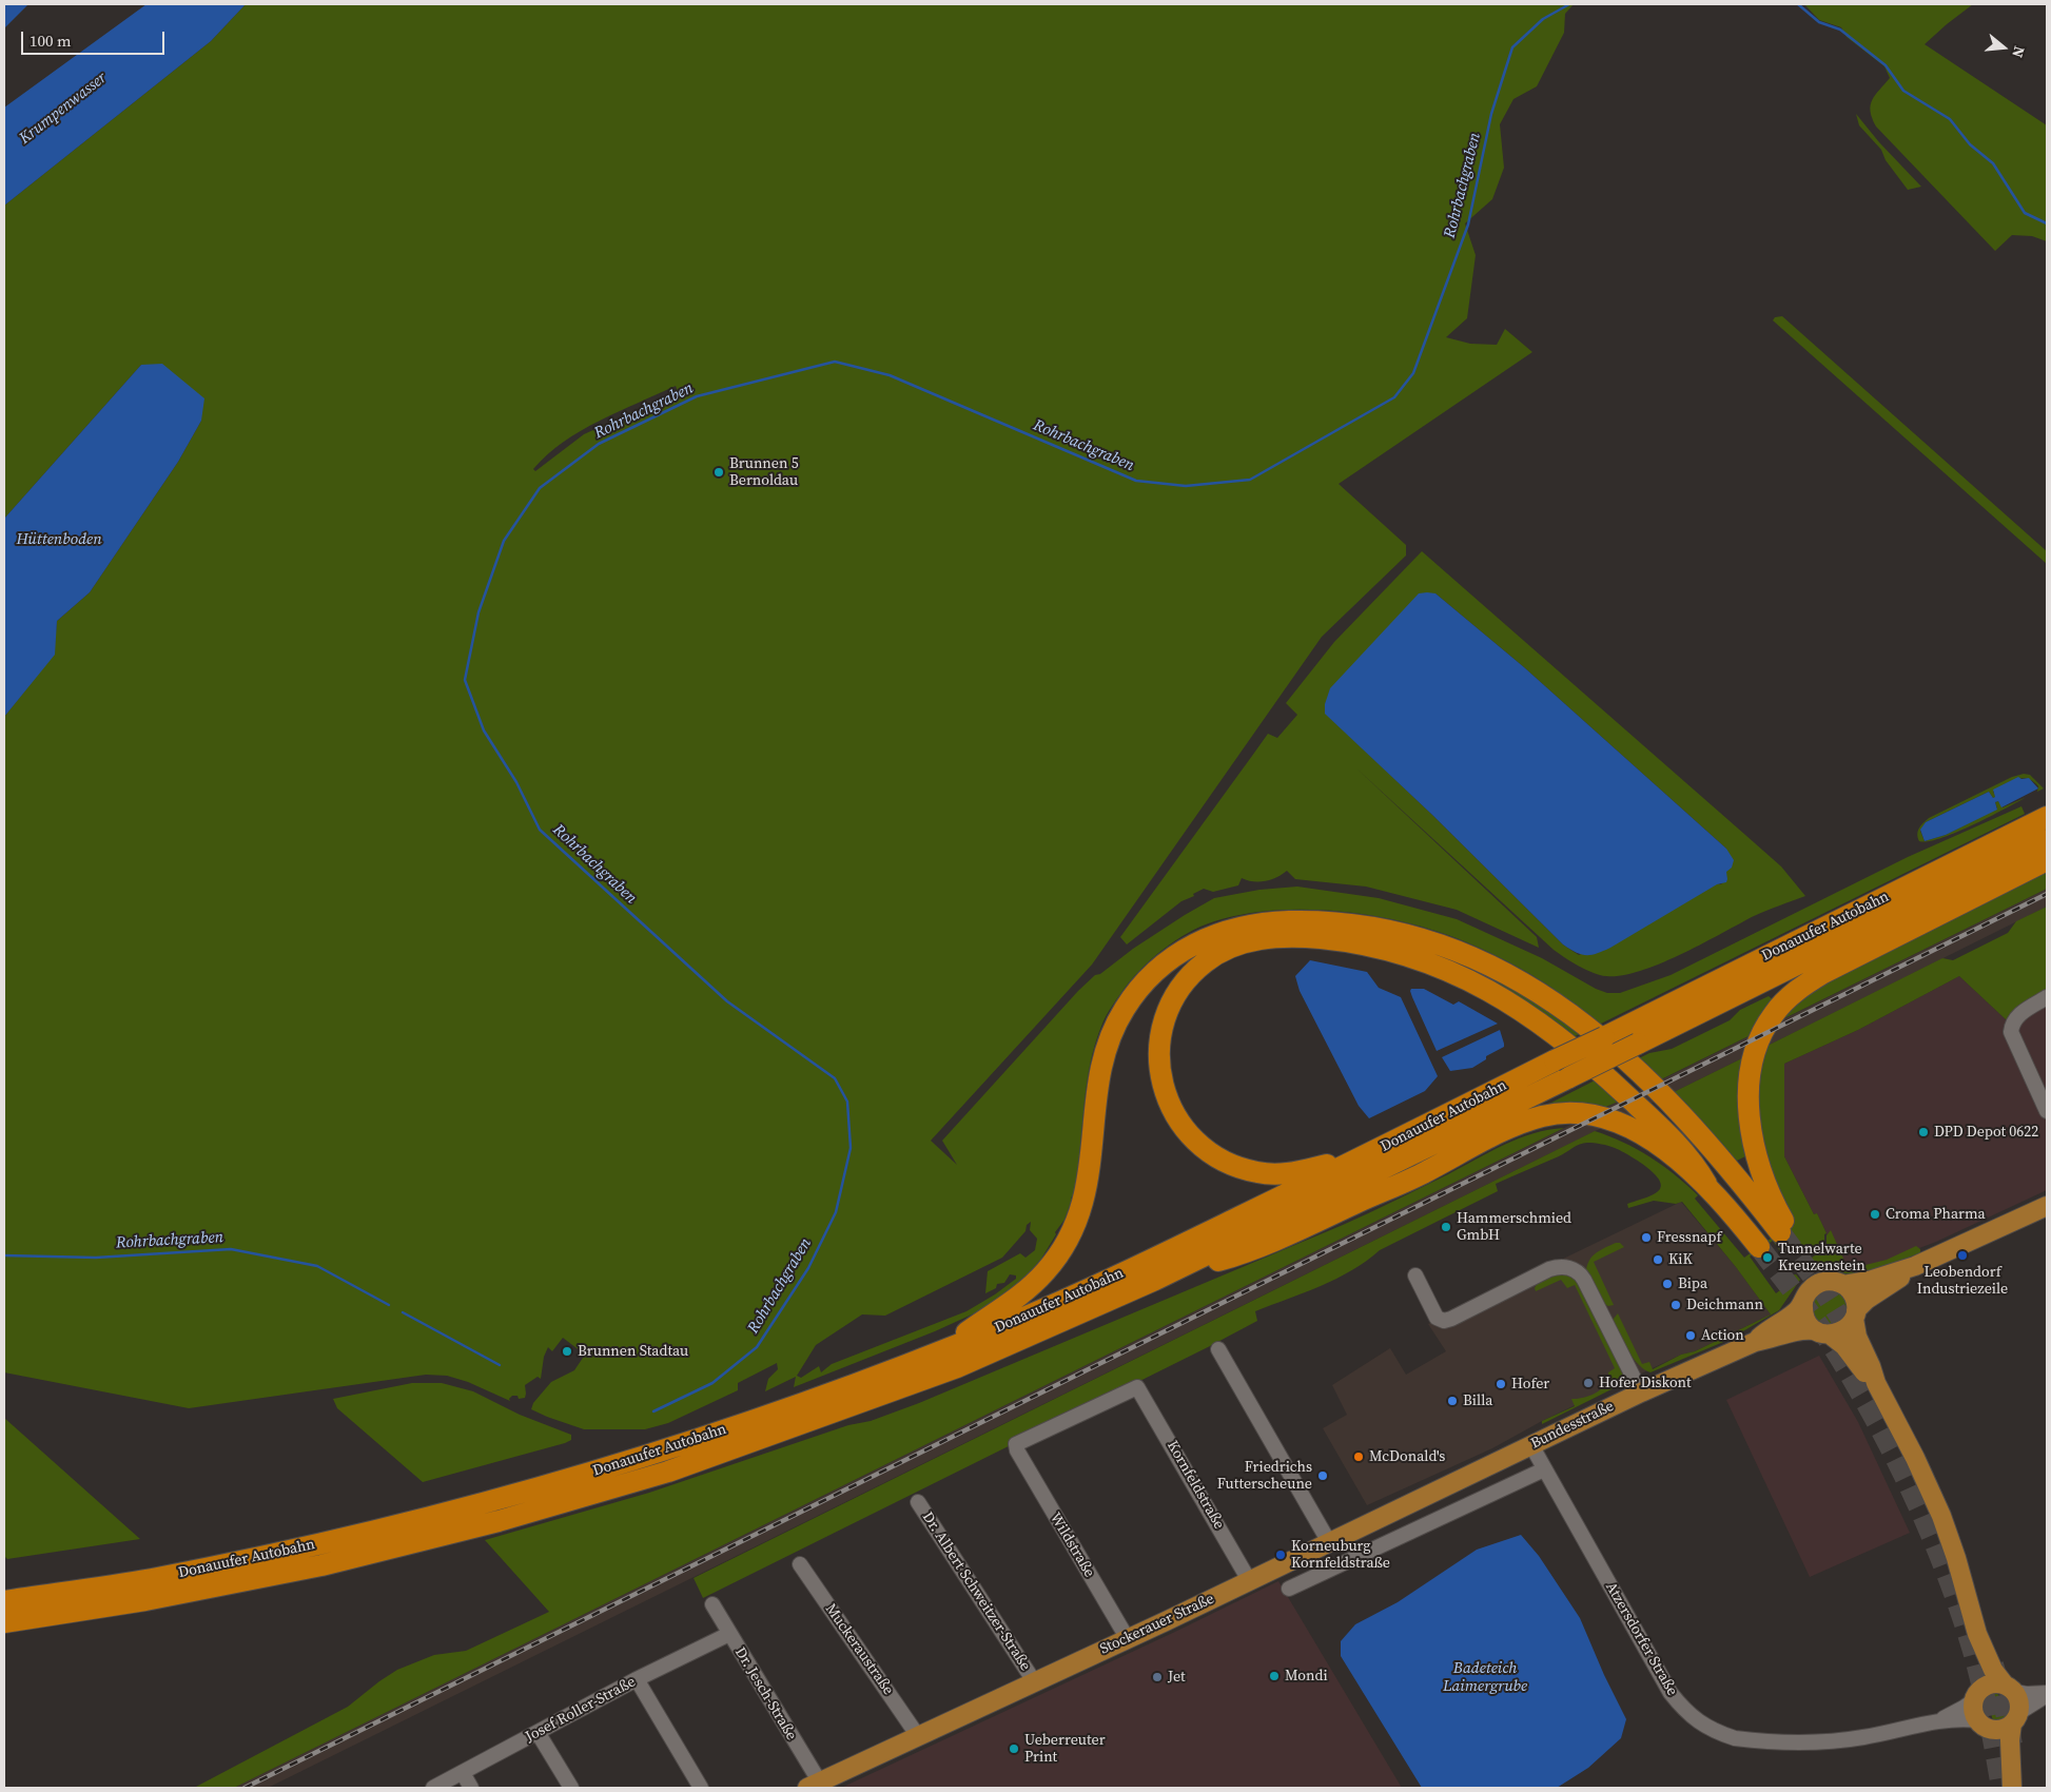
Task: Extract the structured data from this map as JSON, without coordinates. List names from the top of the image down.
{
  "streets": {
    "highway": ["Donauufer Autobahn"],
    "main road": ["Bundesstraße", "Stockerauer Straße"],
    "street": [
      "Kornfeldstraße",
      "Wildstraße",
      "Dr. Albert Schweitzer-Straße",
      "Atzersdorfer Straße",
      "Muckeraustraße",
      "Dr. Jesch-Straße",
      "Josef Roller-Straße"
    ]
  },
  "crossings": [
    ["Bundesstraße", "Stockerauer Straße"],
    ["Bundesstraße", "Atzersdorfer Straße"],
    ["Kornfeldstraße", "Wildstraße"],
    ["Kornfeldstraße", "Stockerauer Straße"],
    ["Wildstraße", "Stockerauer Straße"],
    ["Dr. Albert Schweitzer-Straße", "Stockerauer Straße"],
    ["Stockerauer Straße", "Muckeraustraße"],
    ["Stockerauer Straße", "Dr. Jesch-Straße"],
    ["Dr. Jesch-Straße", "Josef Roller-Straße"]
  ],
  "water": [
    "Krumpenwasser",
    "Rohrbachgraben",
    "Hüttenboden",
    "Badeteich Laimergrube"
  ],
  "places": [
    "Brunnen 5 Bernoldau",
    "DPD Depot 0622",
    "Croma Pharma",
    "Hammerschmied GmbH",
    "Fressnapf",
    "Leobendorf Industriezeile",
    "Tunnelwarte Kreuzenstein",
    "KiK",
    "Bipa",
    "Deichmann",
    "Action",
    "Brunnen Stadtau",
    "Hofer Diskont",
    "Hofer",
    "Billa",
    "McDonald's",
    "Friedrichs Futterscheune",
    "Korneuburg Kornfeldstraße",
    "Mondi",
    "Jet",
    "Ueberreuter Print"
  ],
  "scale_bar": "100 m",
  "north": "right"
}
